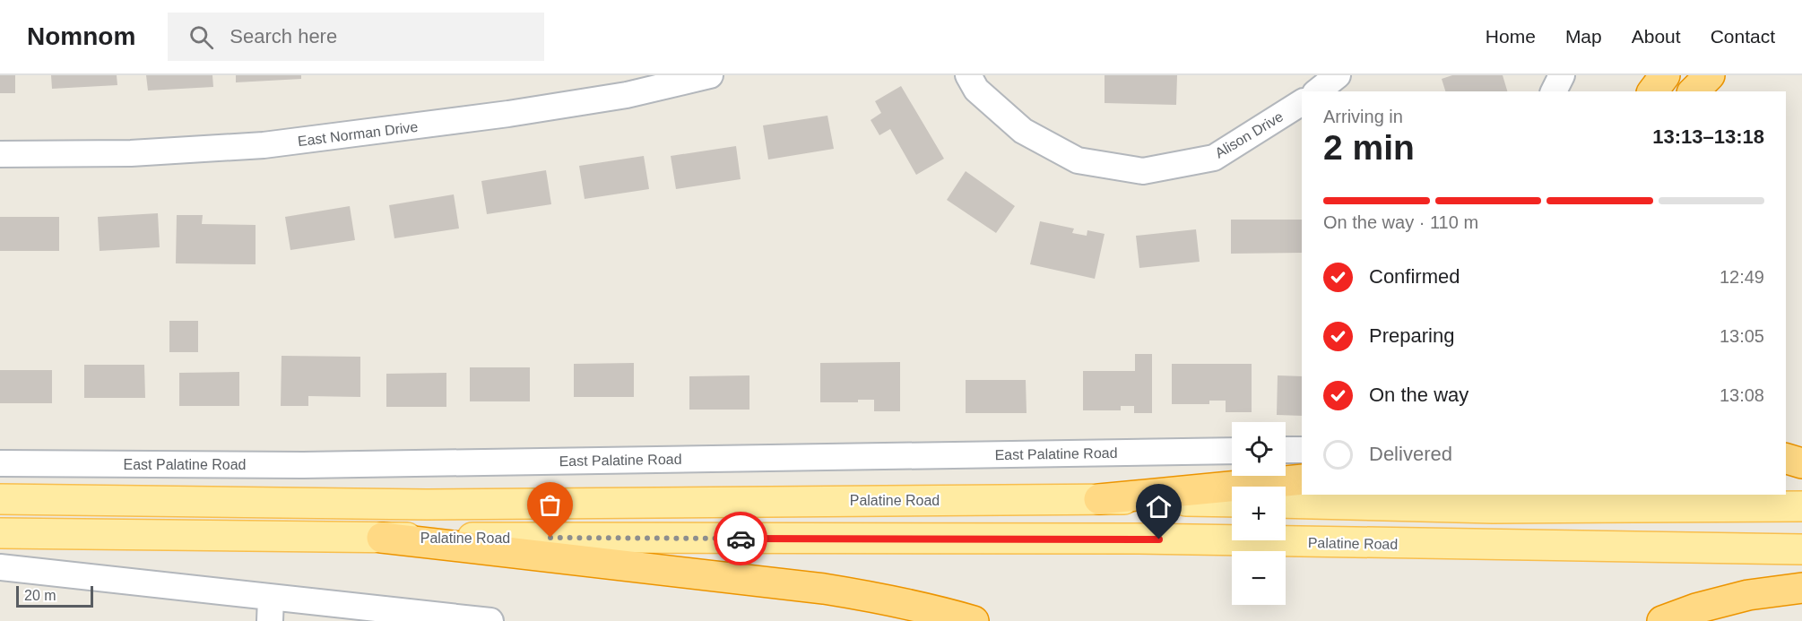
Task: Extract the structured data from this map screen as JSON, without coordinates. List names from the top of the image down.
{
  "streets": {
    "main road": ["Palatine Road"],
    "street": ["East Norman Drive", "Alison Drive", "East Palatine Road"]
  },
  "scale_bar": "20 m",
  "page": {
    "header": "Nomnom",
    "search": "Search here",
    "nav": [
      "Home",
      "Map",
      "About",
      "Contact"
    ],
    "heading": ["2 min", "Arriving in", "13:13–13:18"],
    "bar": "On the way · 110 m",
    "list": [
      ["Confirmed", "12:49"],
      ["Preparing", "13:05"],
      ["On the way", "13:08"],
      "Delivered"
    ],
    "map_buttons": ["+", "−"],
    "scale": "20 m"
  }
}
